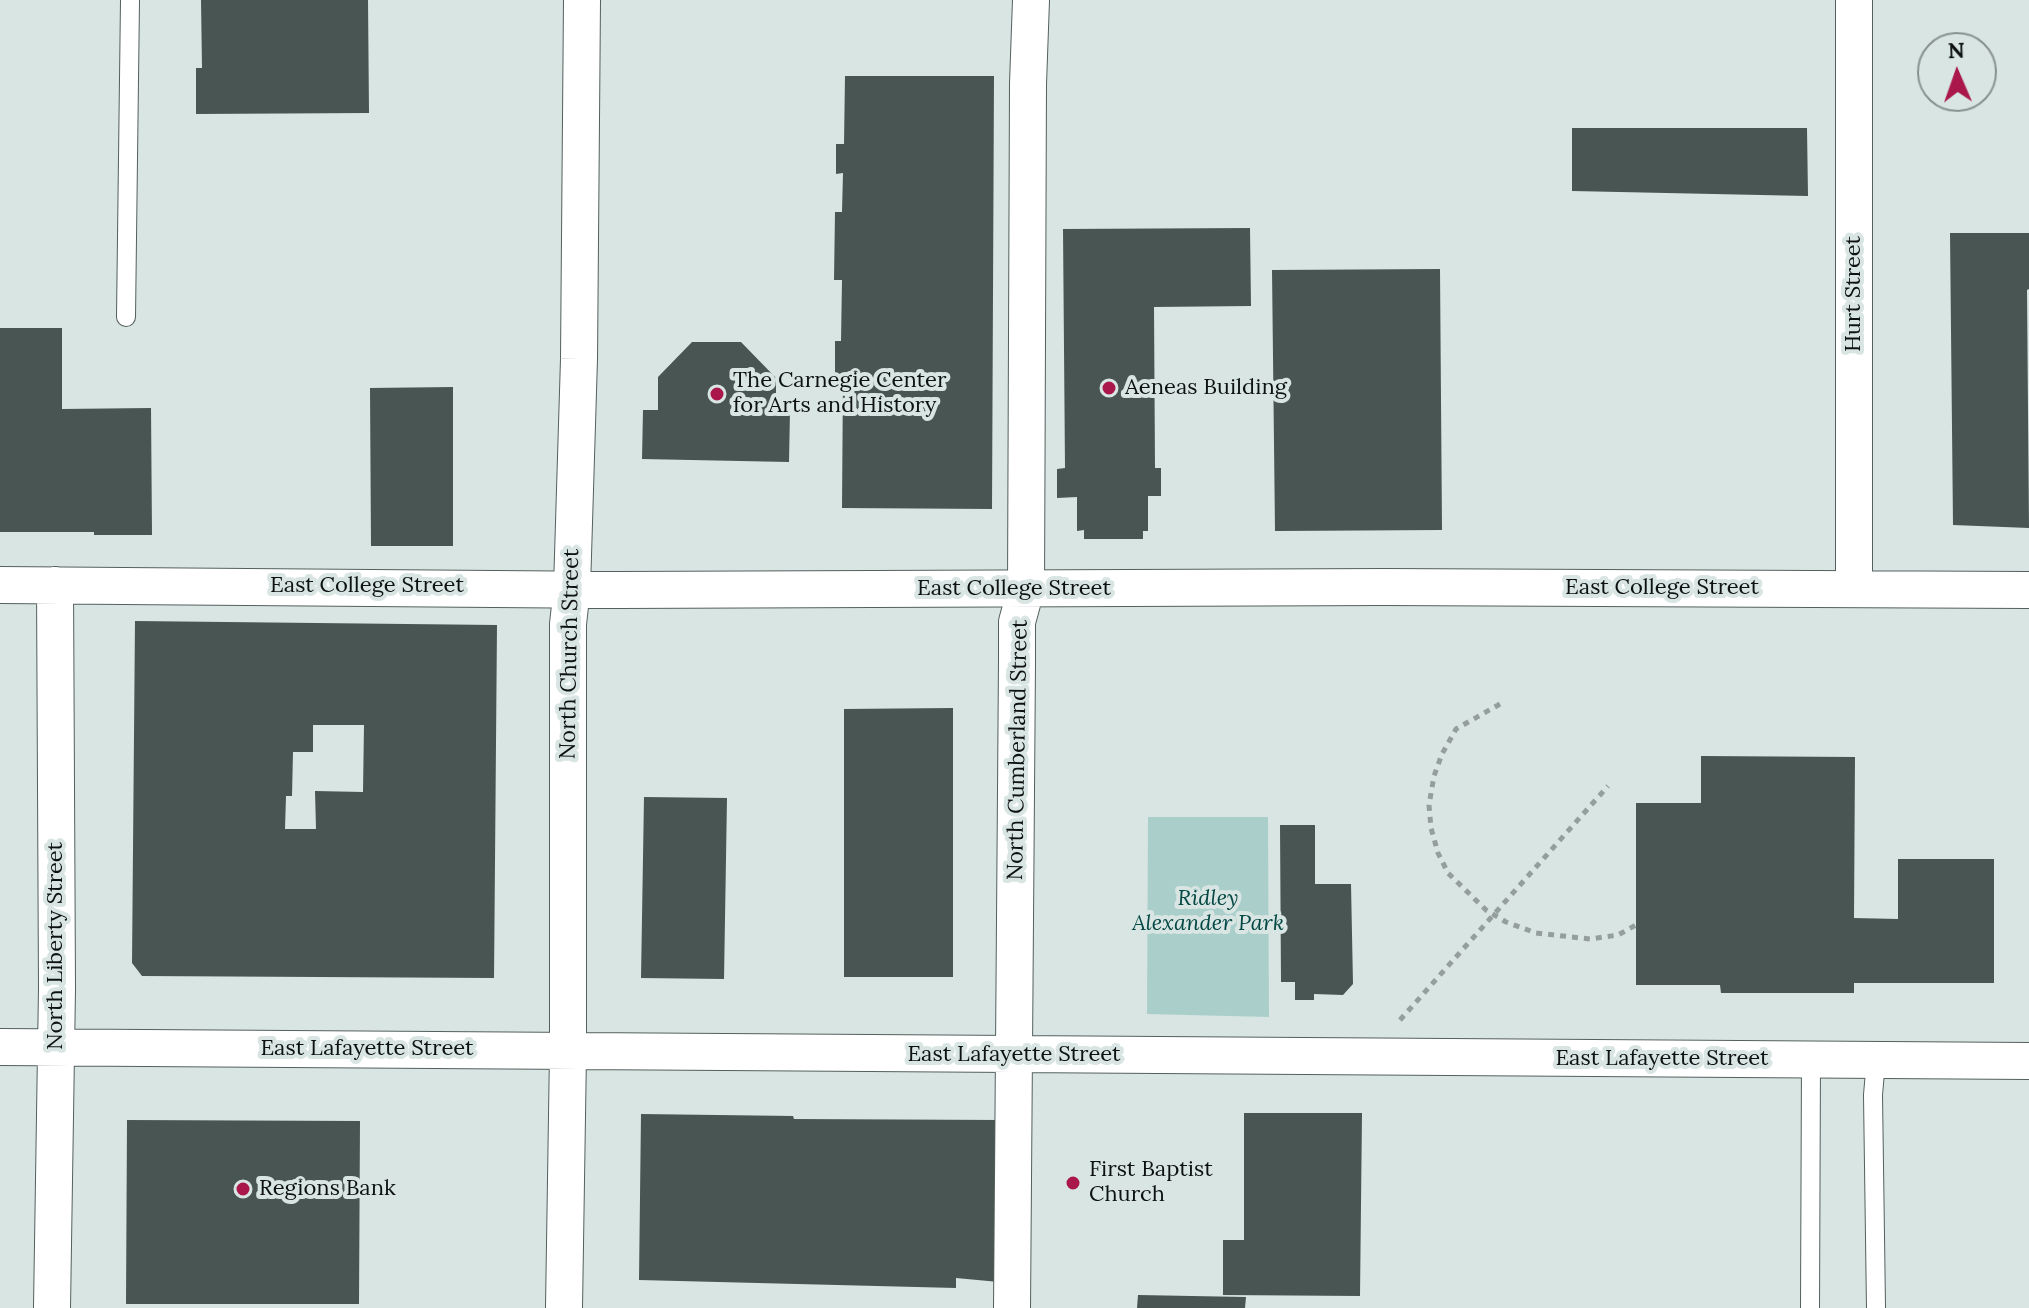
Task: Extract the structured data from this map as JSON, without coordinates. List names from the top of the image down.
{
  "streets": {
    "street": [
      "Hurt Street",
      "East College Street",
      "North Church Street",
      "North Cumberland Street",
      "North Liberty Street",
      "East Lafayette Street"
    ]
  },
  "crossings": [
    ["Hurt Street", "East College Street"],
    ["East College Street", "North Church Street"],
    ["East College Street", "North Cumberland Street"],
    ["East College Street", "North Liberty Street"],
    ["North Church Street", "East Lafayette Street"],
    ["North Cumberland Street", "East Lafayette Street"],
    ["North Liberty Street", "East Lafayette Street"]
  ],
  "parks": ["Ridley Alexander Park"],
  "places": [
    "Aeneas Building",
    "The Carnegie Center for Arts and History",
    "First Baptist Church",
    "Regions Bank"
  ],
  "north": "top"
}
